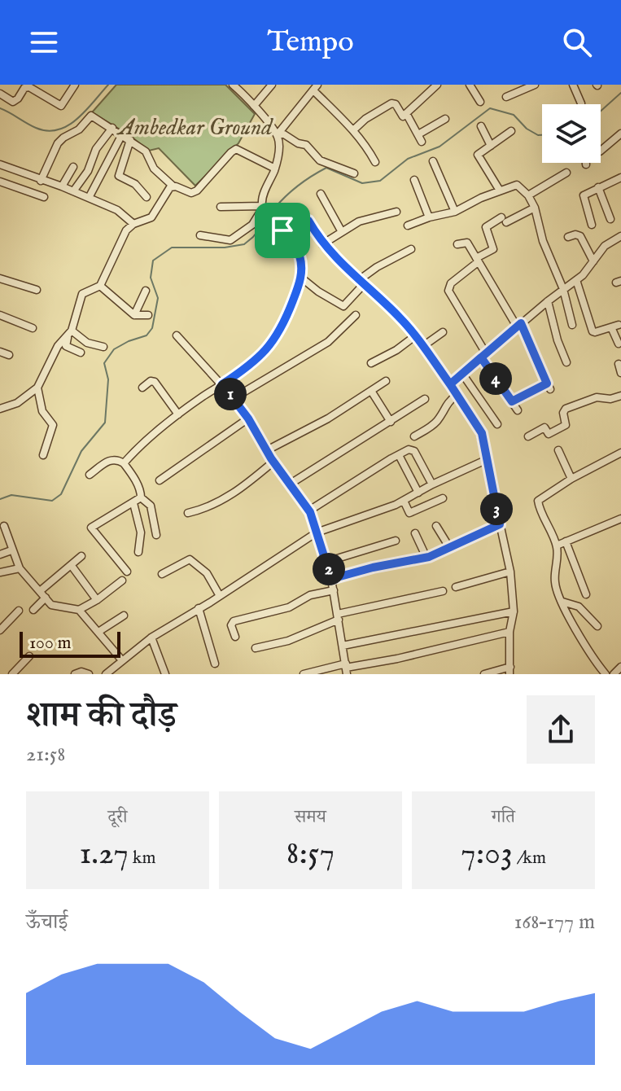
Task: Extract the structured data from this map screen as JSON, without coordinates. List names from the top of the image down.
{
  "parks": ["Ambedkar Ground"],
  "scale_bar": "100 m",
  "page": {
    "header": "Tempo",
    "pins": [
      "4",
      "1",
      "3",
      "2"
    ],
    "scale": "100 m",
    "heading": ["शाम की दौड़", "21:58"],
    "stats": [
      ["दूरी", "1.27 km"],
      ["समय", "8:57"],
      ["गति", "7:03 /km"]
    ],
    "chart": ["ऊँचाई", "168–177 m"]
  }
}
